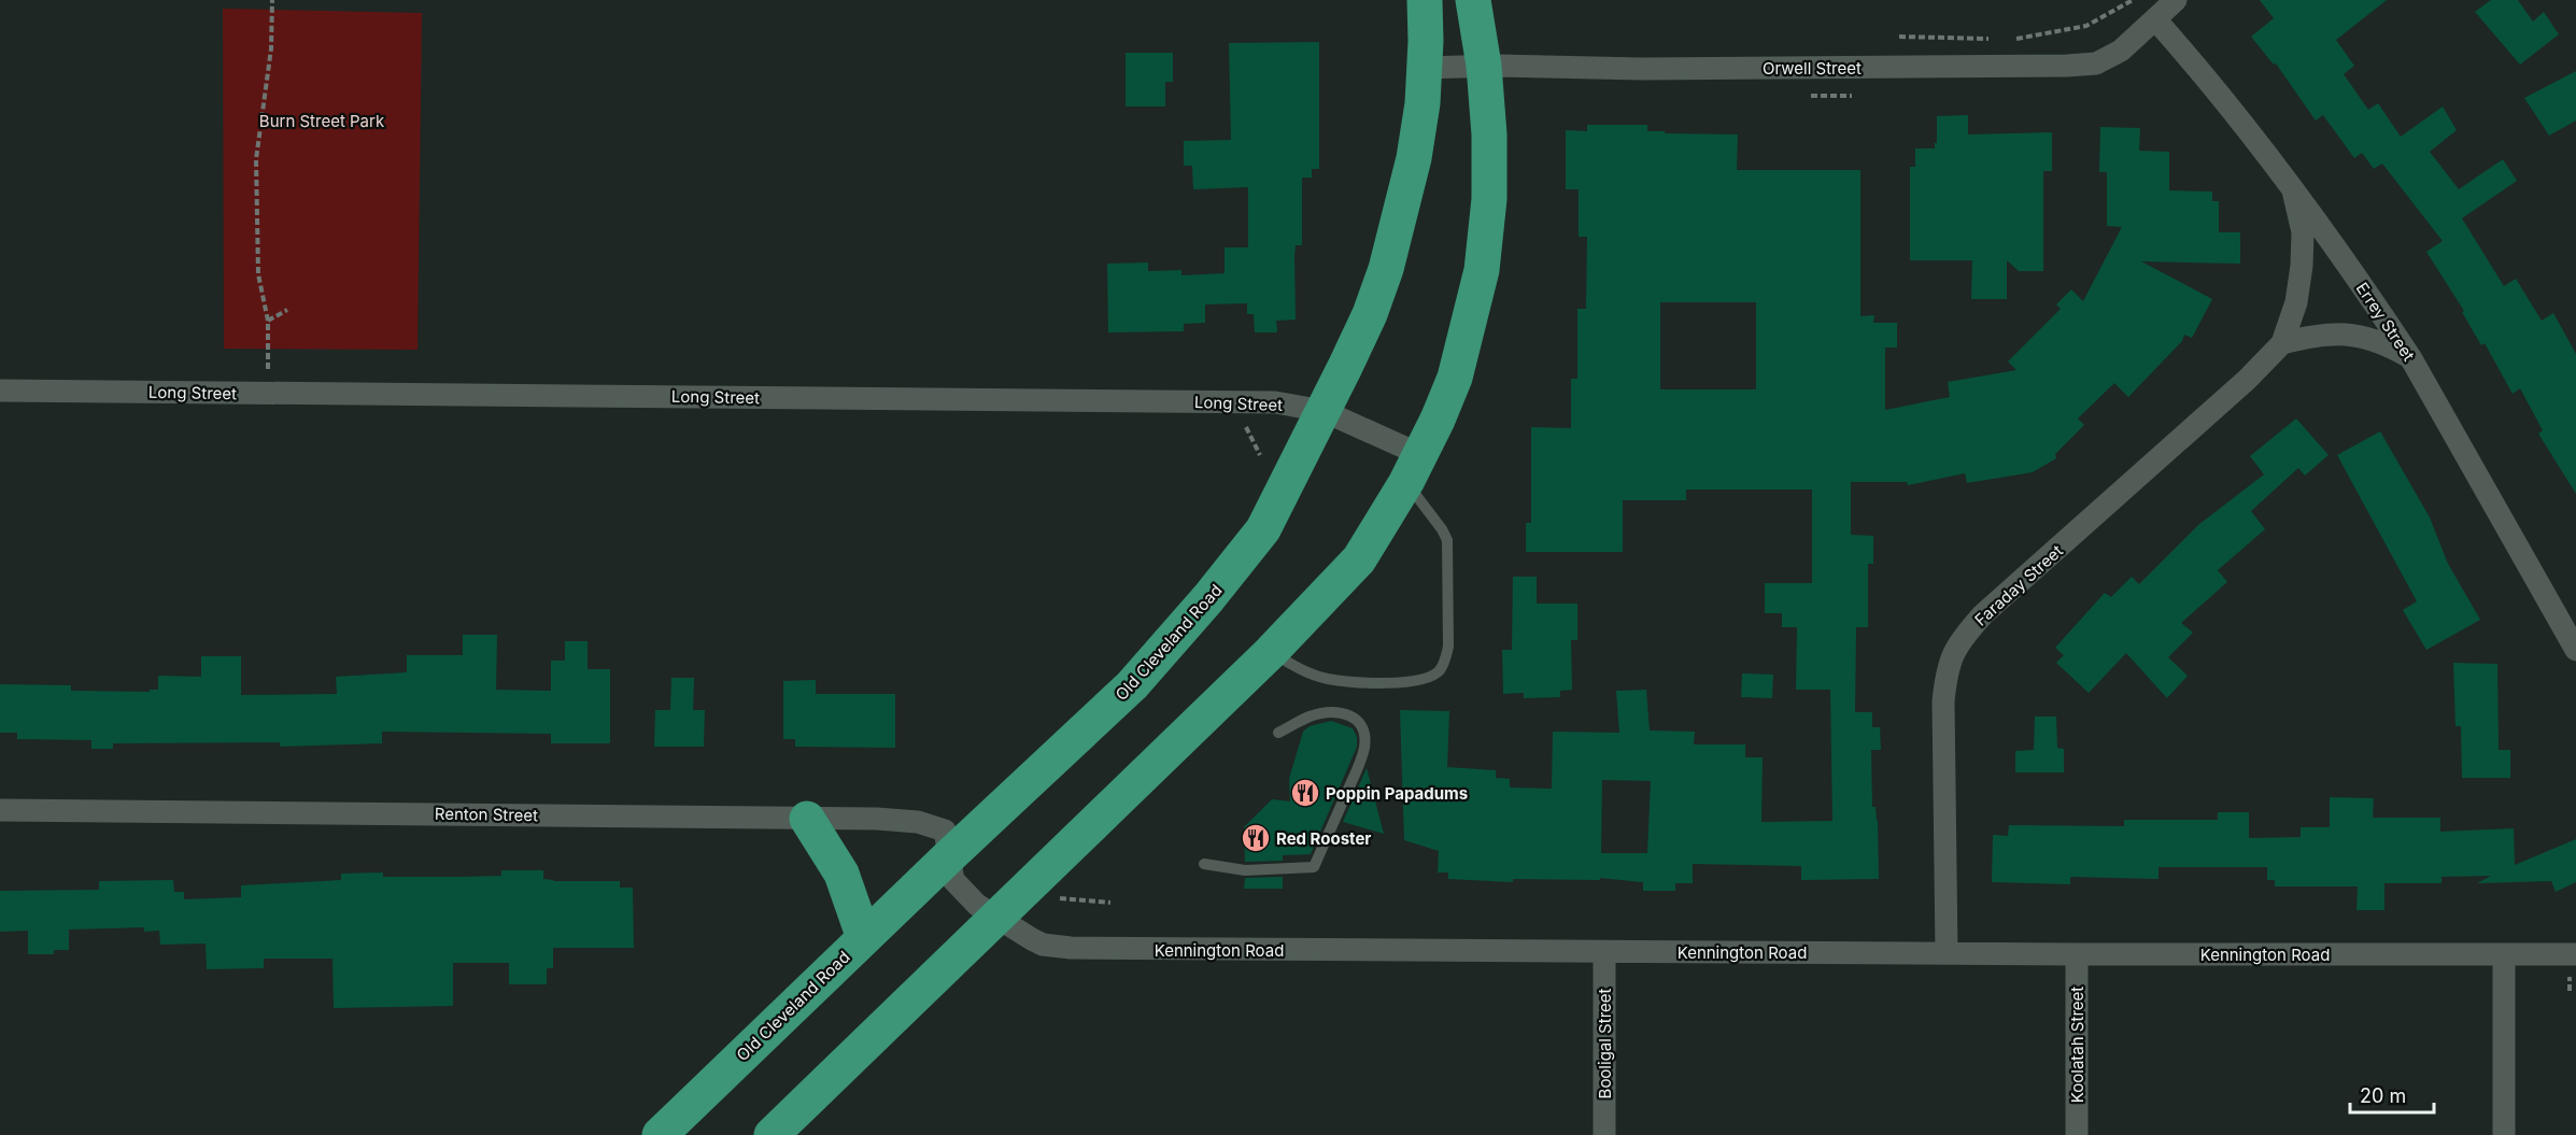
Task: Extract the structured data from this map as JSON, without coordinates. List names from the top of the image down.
{
  "streets": {
    "highway": ["Old Cleveland Road"],
    "street": [
      "Orwell Street",
      "Errey Street",
      "Long Street",
      "Faraday Street",
      "Renton Street",
      "Kennington Road",
      "Booligal Street",
      "Koolatah Street"
    ]
  },
  "crossings": [
    ["Orwell Street", "Errey Street"],
    ["Orwell Street", "Old Cleveland Road"],
    ["Errey Street", "Faraday Street"],
    ["Long Street", "Old Cleveland Road"],
    ["Faraday Street", "Kennington Road"],
    ["Old Cleveland Road", "Renton Street"],
    ["Old Cleveland Road", "Kennington Road"],
    ["Renton Street", "Kennington Road"],
    ["Kennington Road", "Booligal Street"],
    ["Kennington Road", "Koolatah Street"]
  ],
  "parks": ["Burn Street Park"],
  "places": {
    "restaurant": ["Poppin Papadums", "Red Rooster"]
  },
  "scale_bar": "20 m"
}
